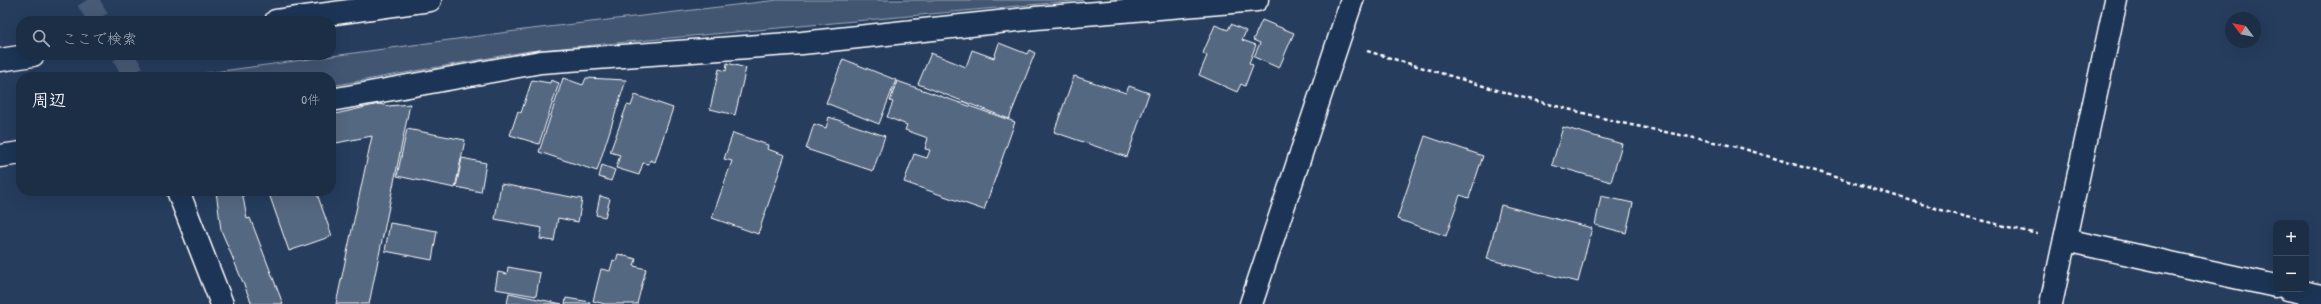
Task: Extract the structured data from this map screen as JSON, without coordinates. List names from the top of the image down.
{
  "north": "top left",
  "page": {
    "search": "ここで検索",
    "heading": ["周辺", "0件"],
    "map_buttons": ["+", "−"]
  }
}
